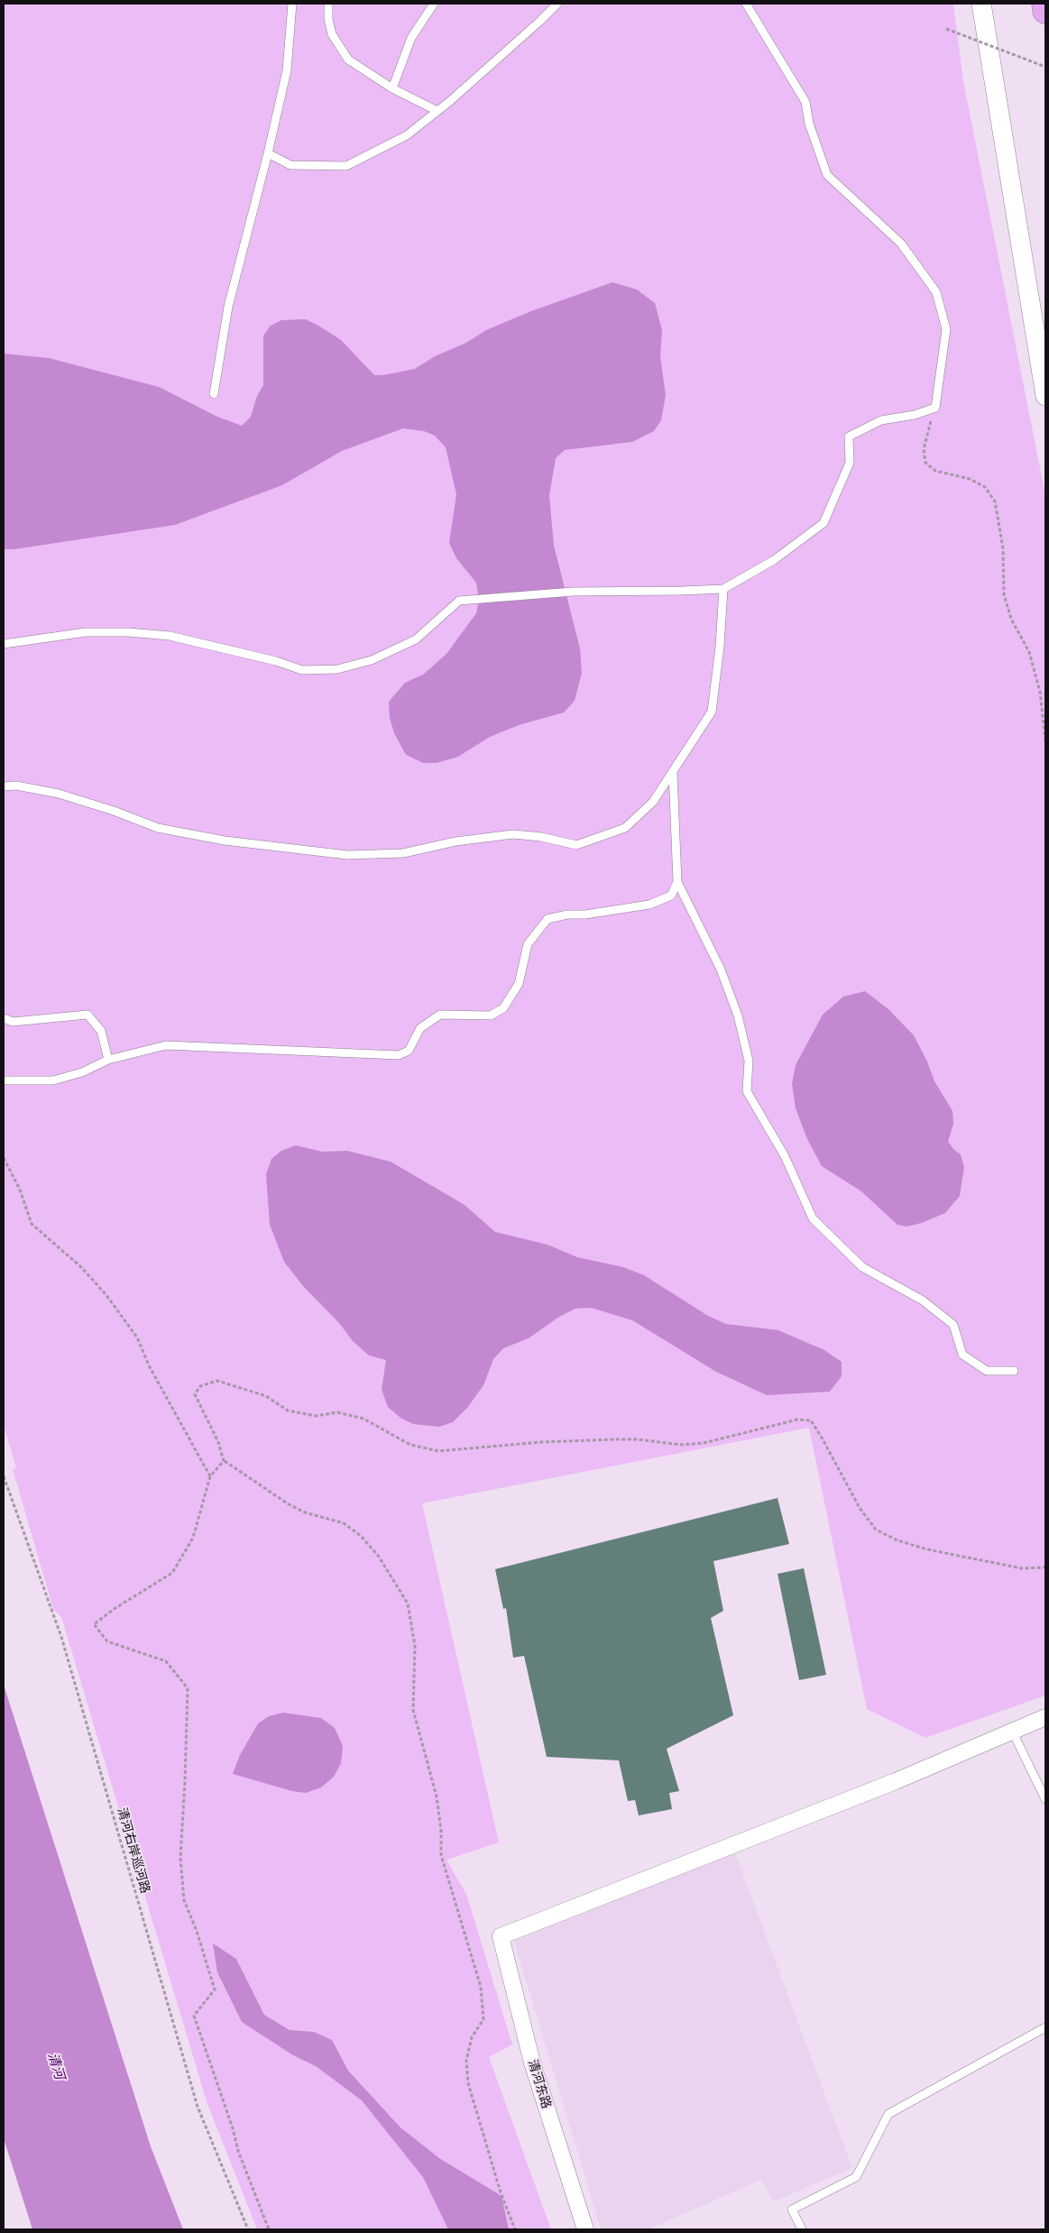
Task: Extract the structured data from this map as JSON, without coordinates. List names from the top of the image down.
{
  "streets": {
    "street": ["清河东路"],
    "path": ["清河右岸巡河路"]
  },
  "water": ["清河"]
}
